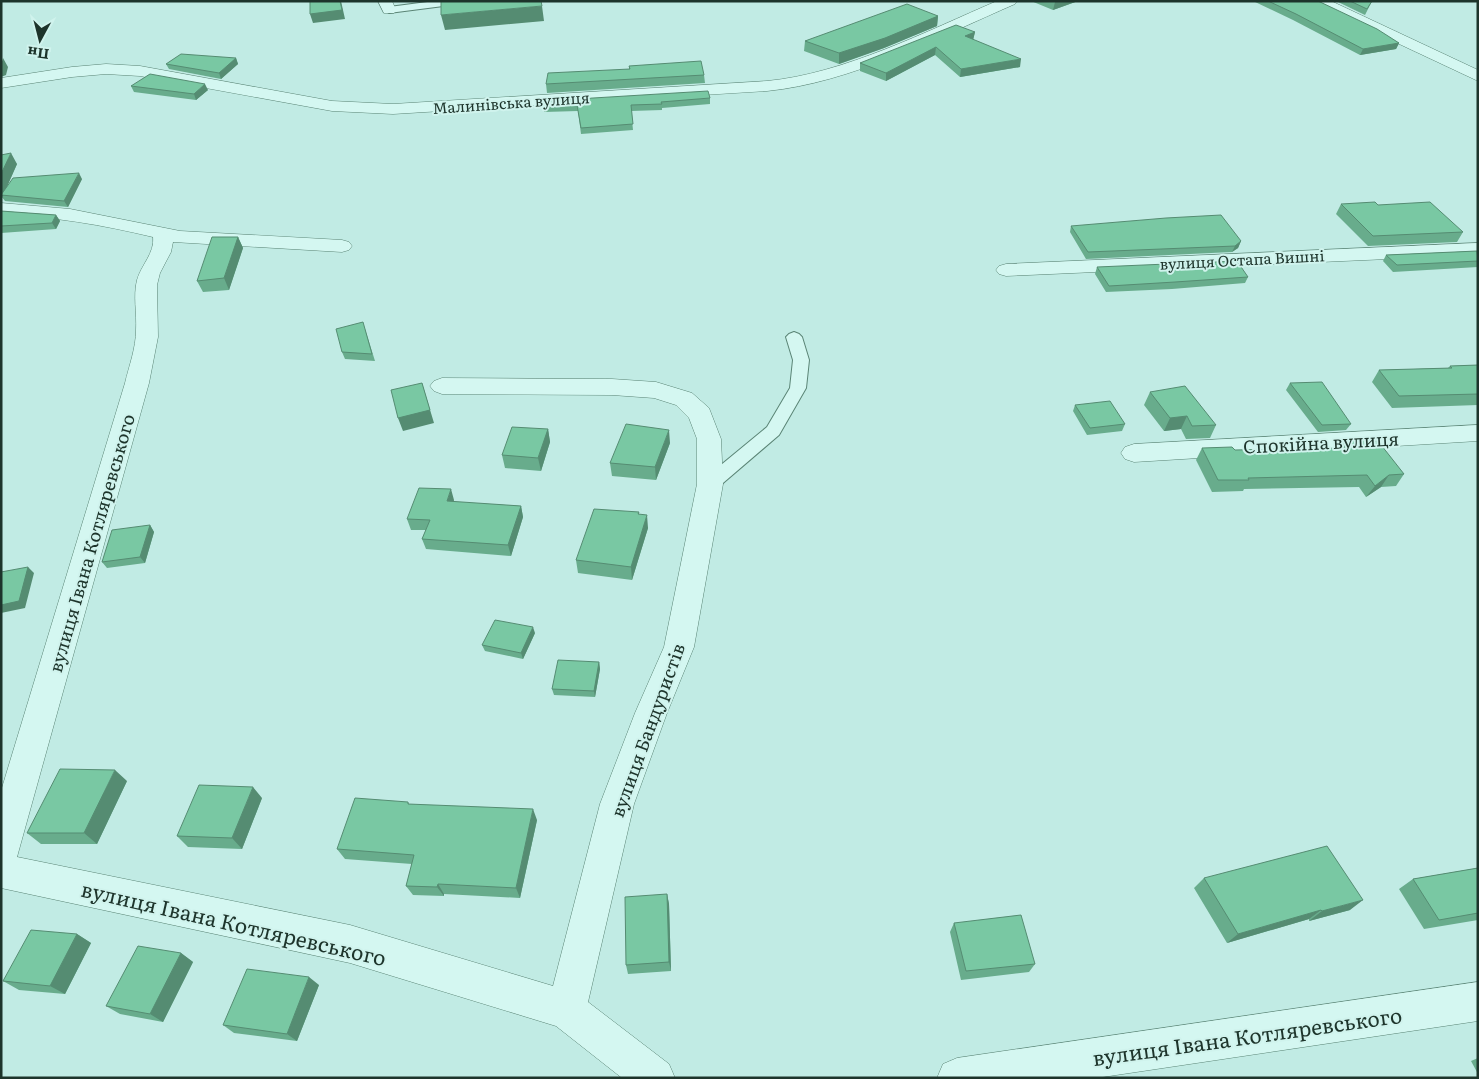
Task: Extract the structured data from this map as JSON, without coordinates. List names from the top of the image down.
{
  "streets": {
    "street": [
      "Малинівська вулиця",
      "вулиця Остапа Вишні",
      "Спокійна вулиця",
      "вулиця Івана Котляревського",
      "вулиця Бандуристів"
    ]
  },
  "crossings": [
    ["вулиця Івана Котляревського", "вулиця Бандуристів"]
  ],
  "north": "bottom"
}
